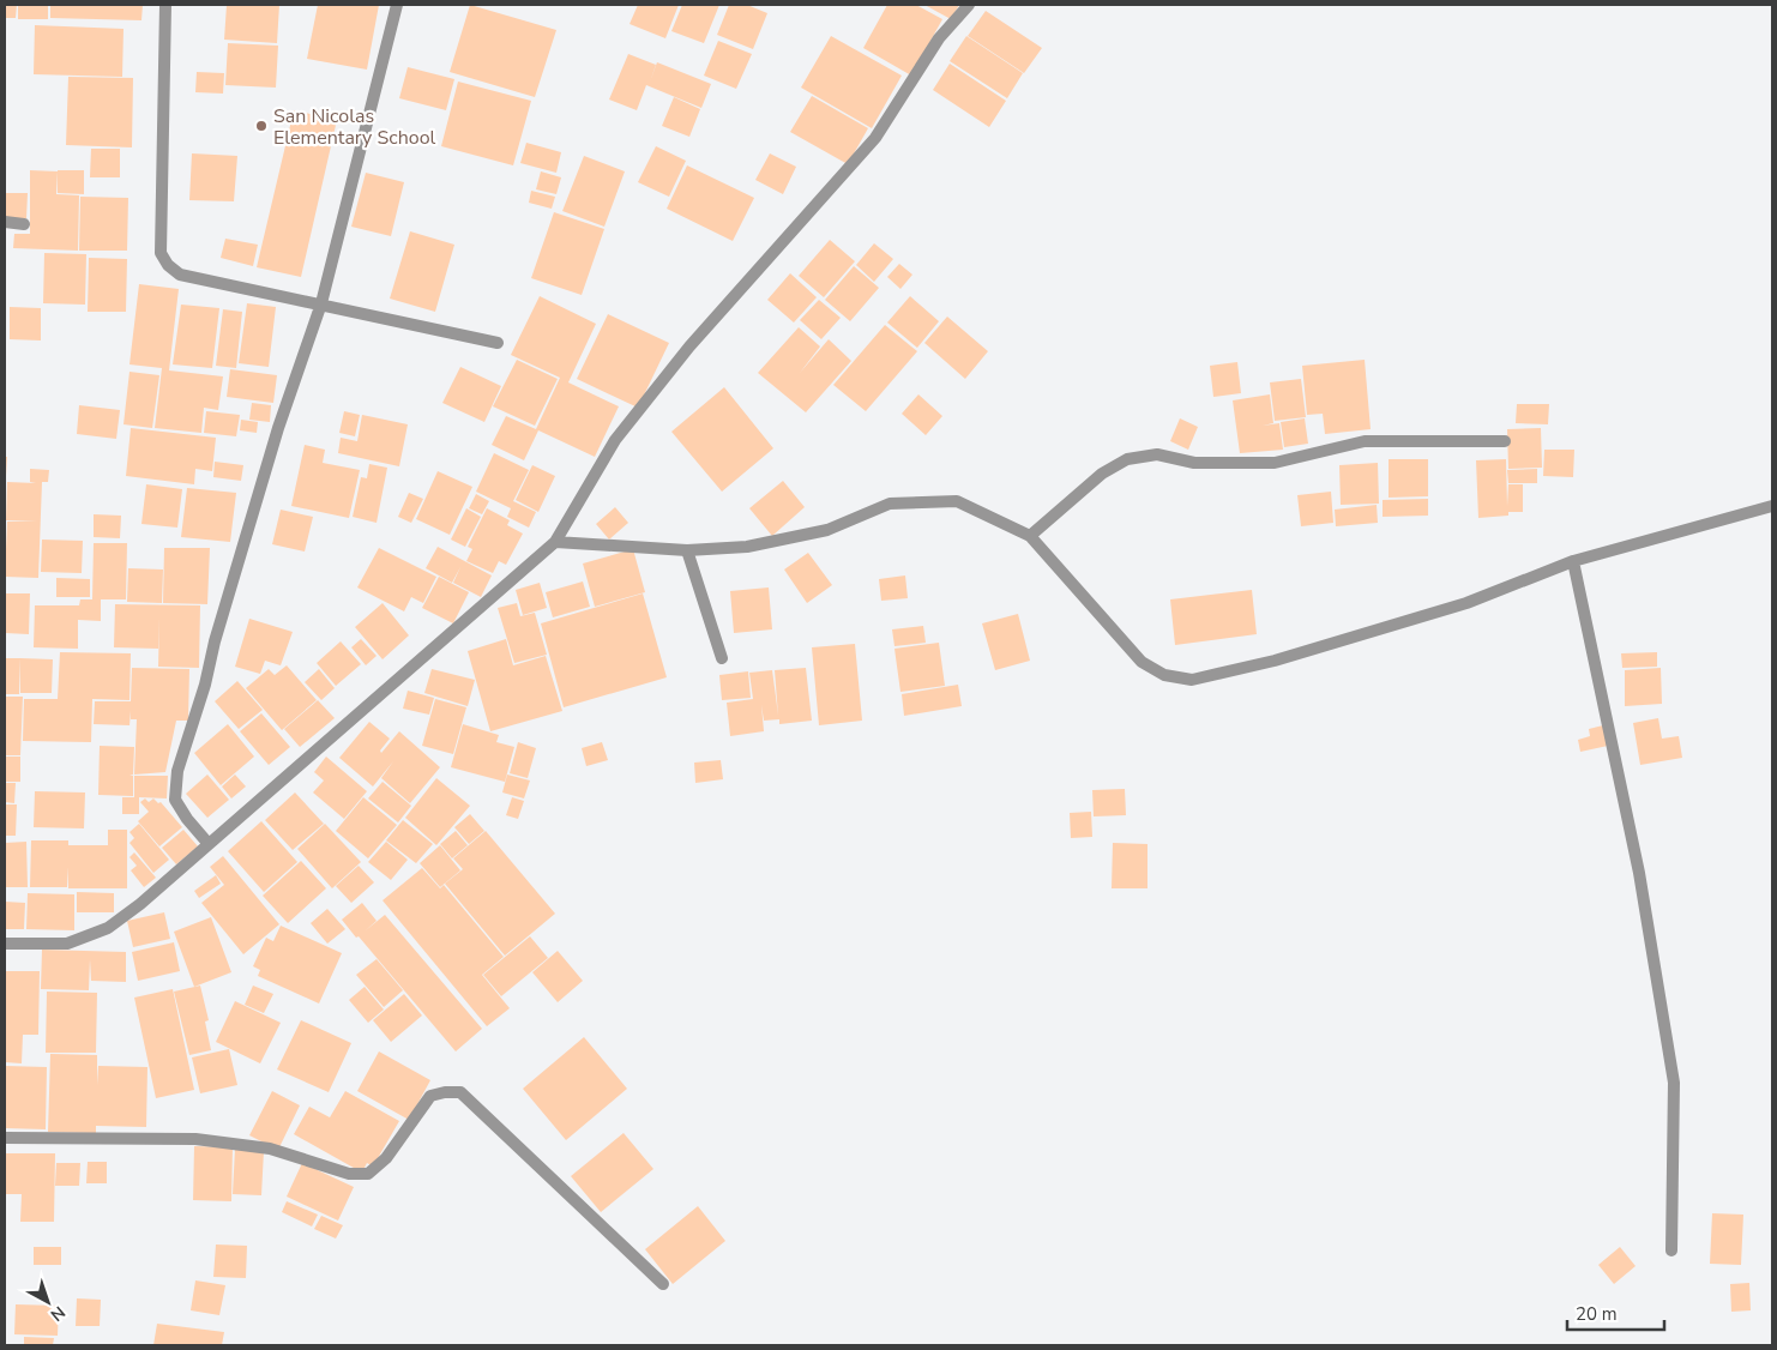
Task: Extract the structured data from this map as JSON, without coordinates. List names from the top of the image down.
{
  "places": ["San Nicolas Elementary School"],
  "scale_bar": "20 m",
  "north": "bottom right"
}
